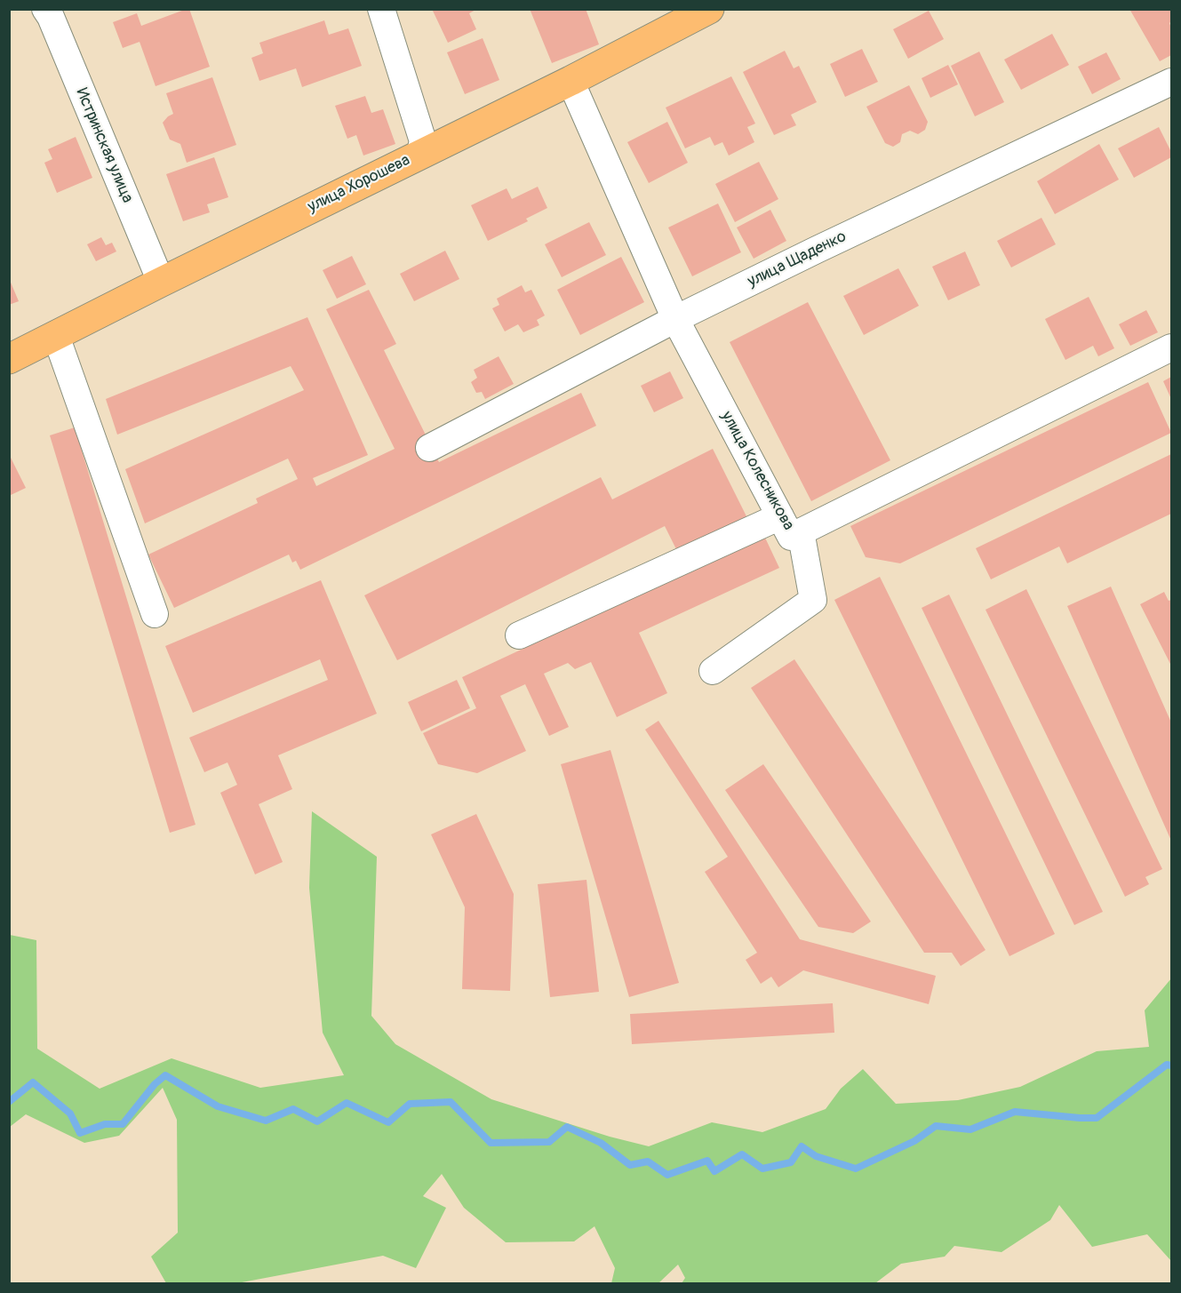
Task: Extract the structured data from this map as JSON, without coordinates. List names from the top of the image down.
{
  "streets": {
    "main road": ["улица Хорошева"],
    "street": ["Истринская улица", "улица Щаденко", "улица Колесникова"]
  },
  "crossings": [
    ["Истринская улица", "улица Хорошева"],
    ["улица Хорошева", "улица Колесникова"],
    ["улица Щаденко", "улица Колесникова"]
  ]
}
